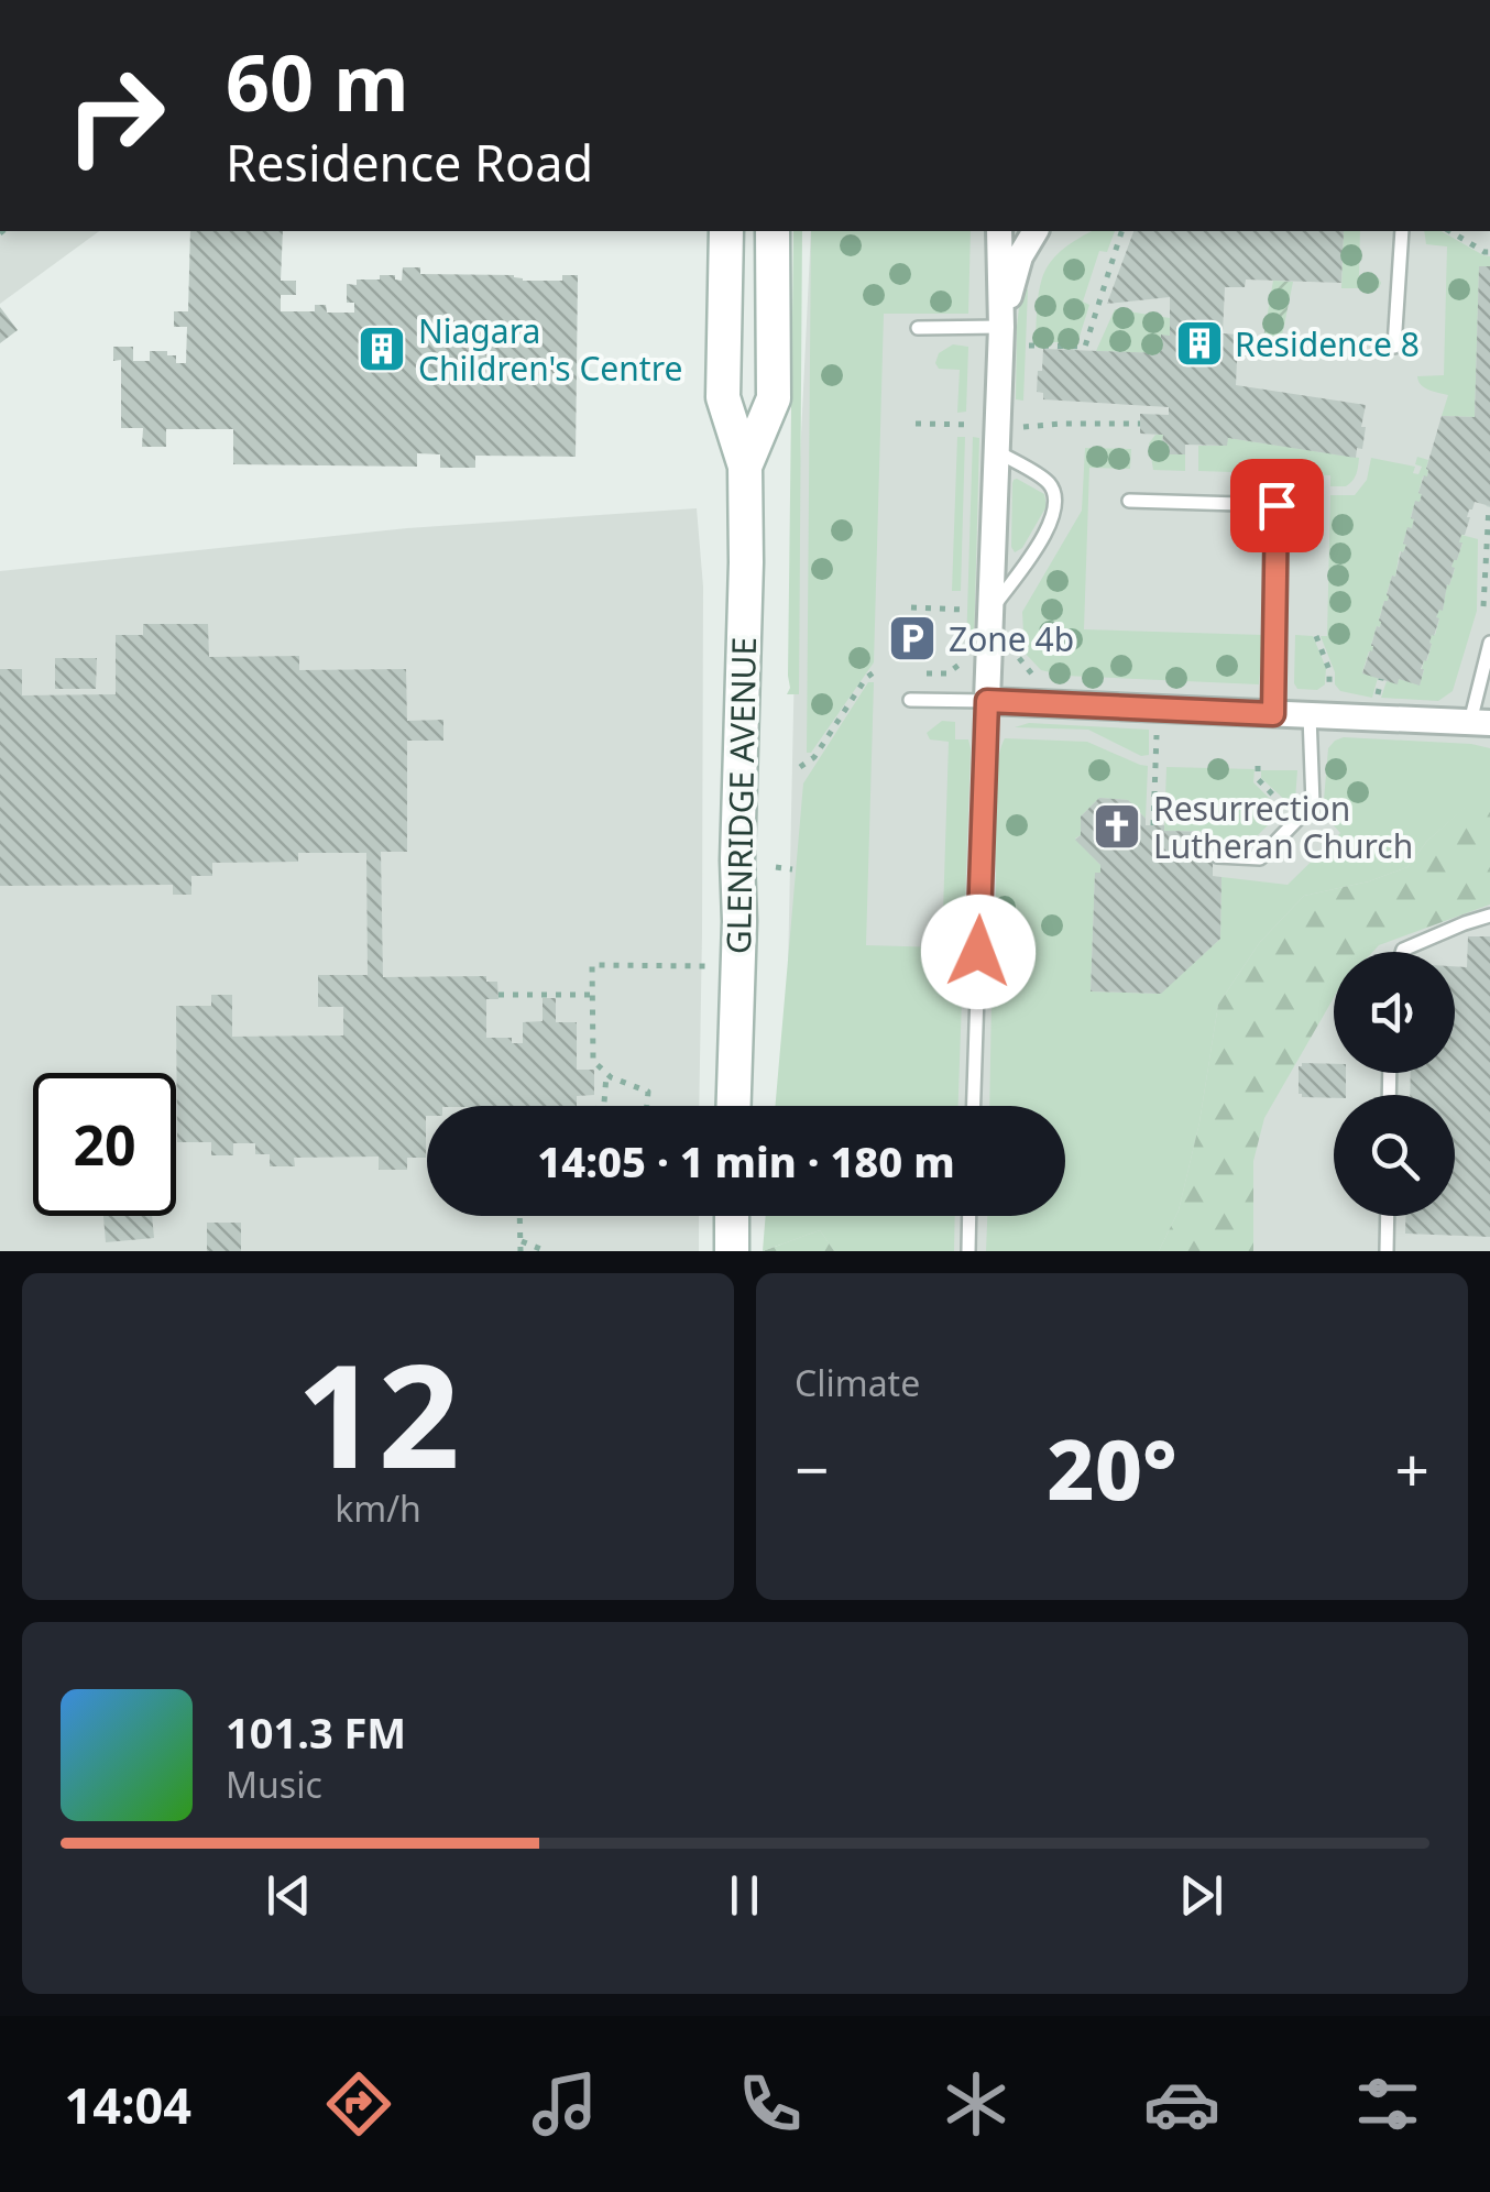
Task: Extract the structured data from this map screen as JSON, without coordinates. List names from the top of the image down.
{
  "streets": {
    "main road": ["GLENRIDGE AVENUE"]
  },
  "places": {
    "building": ["Residence 8", "Niagara Children's Centre"],
    "parking": ["Zone 4b"],
    "church": ["Resurrection Lutheran Church"]
  },
  "page": {
    "turn": ["60 m", "Residence Road"],
    "limit": "20",
    "trip": "14:05 · 1 min · 180 m",
    "tile": [
      ["12", "km/h"],
      "Climate"
    ],
    "heat": ["−", "20°", "+"],
    "song": ["101.3 FM", "Music"],
    "tabs": "14:04"
  }
}
